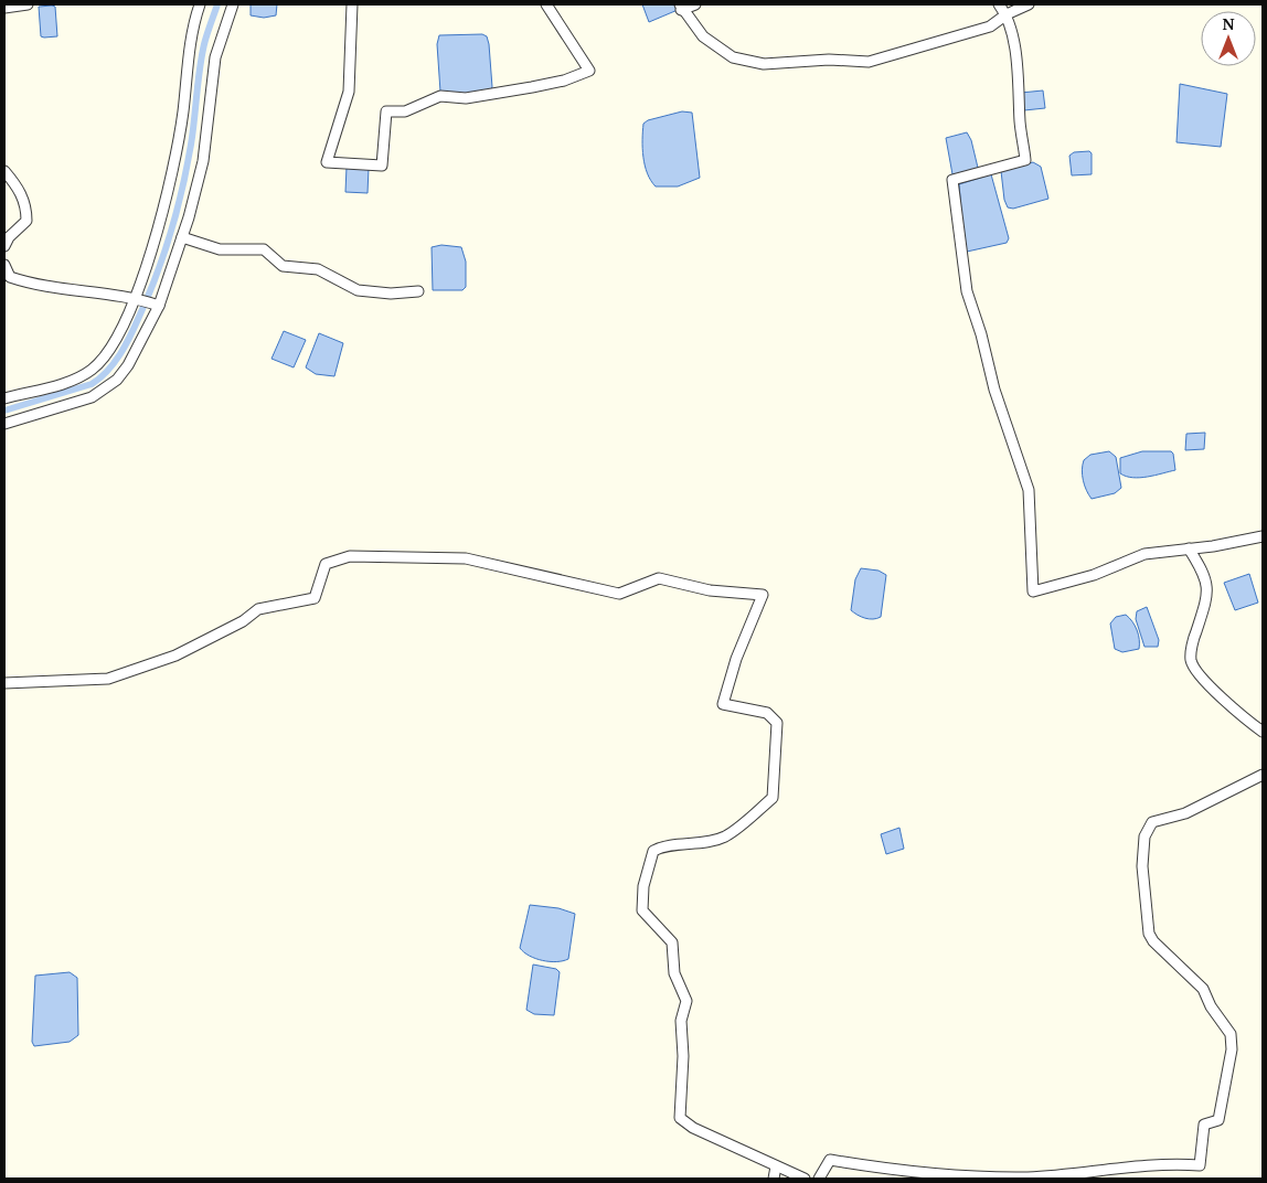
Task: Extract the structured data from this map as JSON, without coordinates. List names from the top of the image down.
{
  "north": "top"
}
